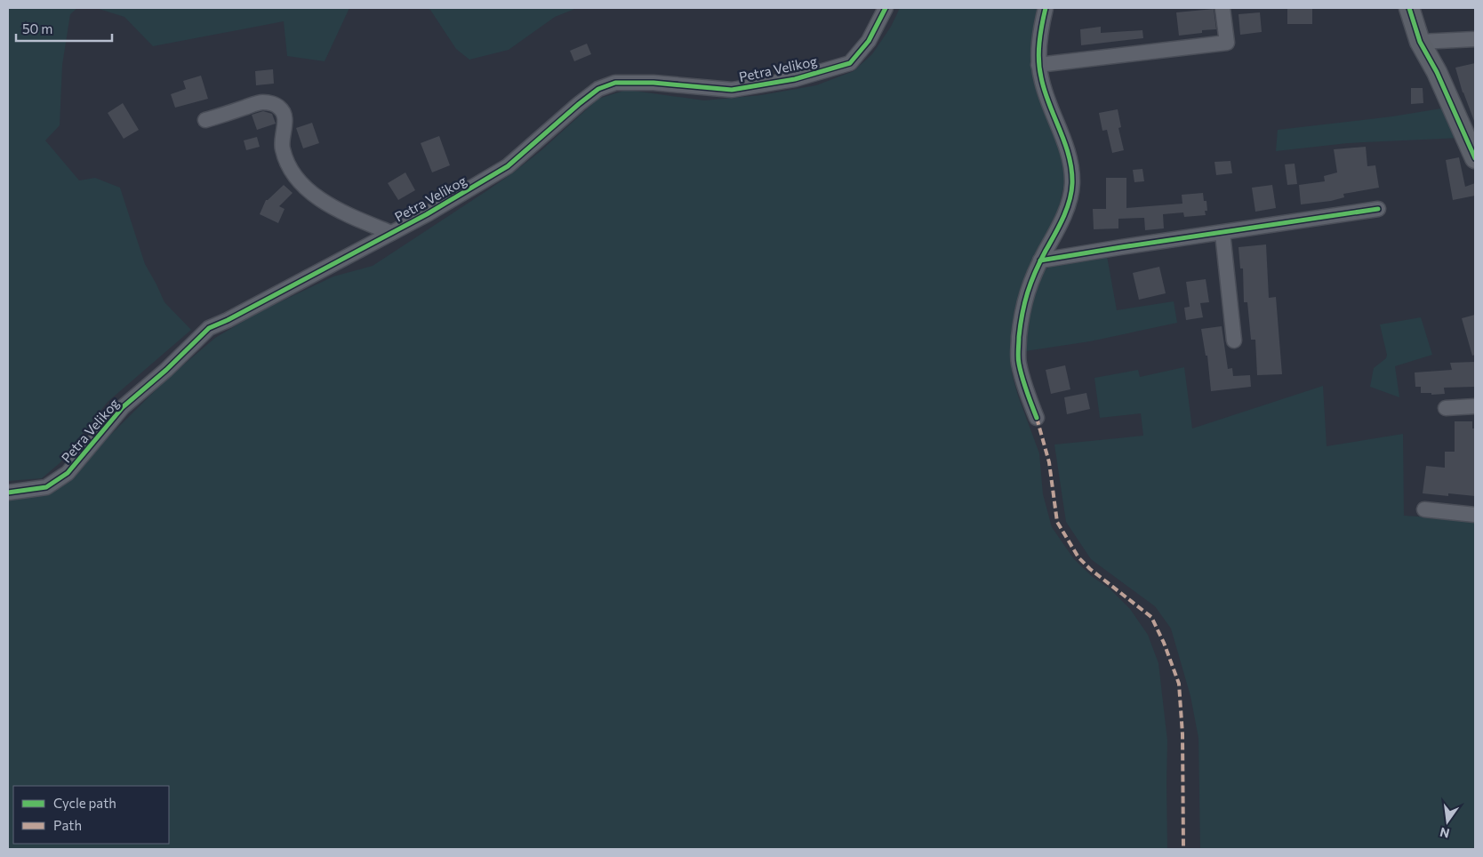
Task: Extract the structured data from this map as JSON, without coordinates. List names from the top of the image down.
{
  "streets": {
    "street": ["Petra Velikog"]
  },
  "legend": ["Cycle path", "Path"],
  "scale_bar": "50 m",
  "north": "bottom"
}
